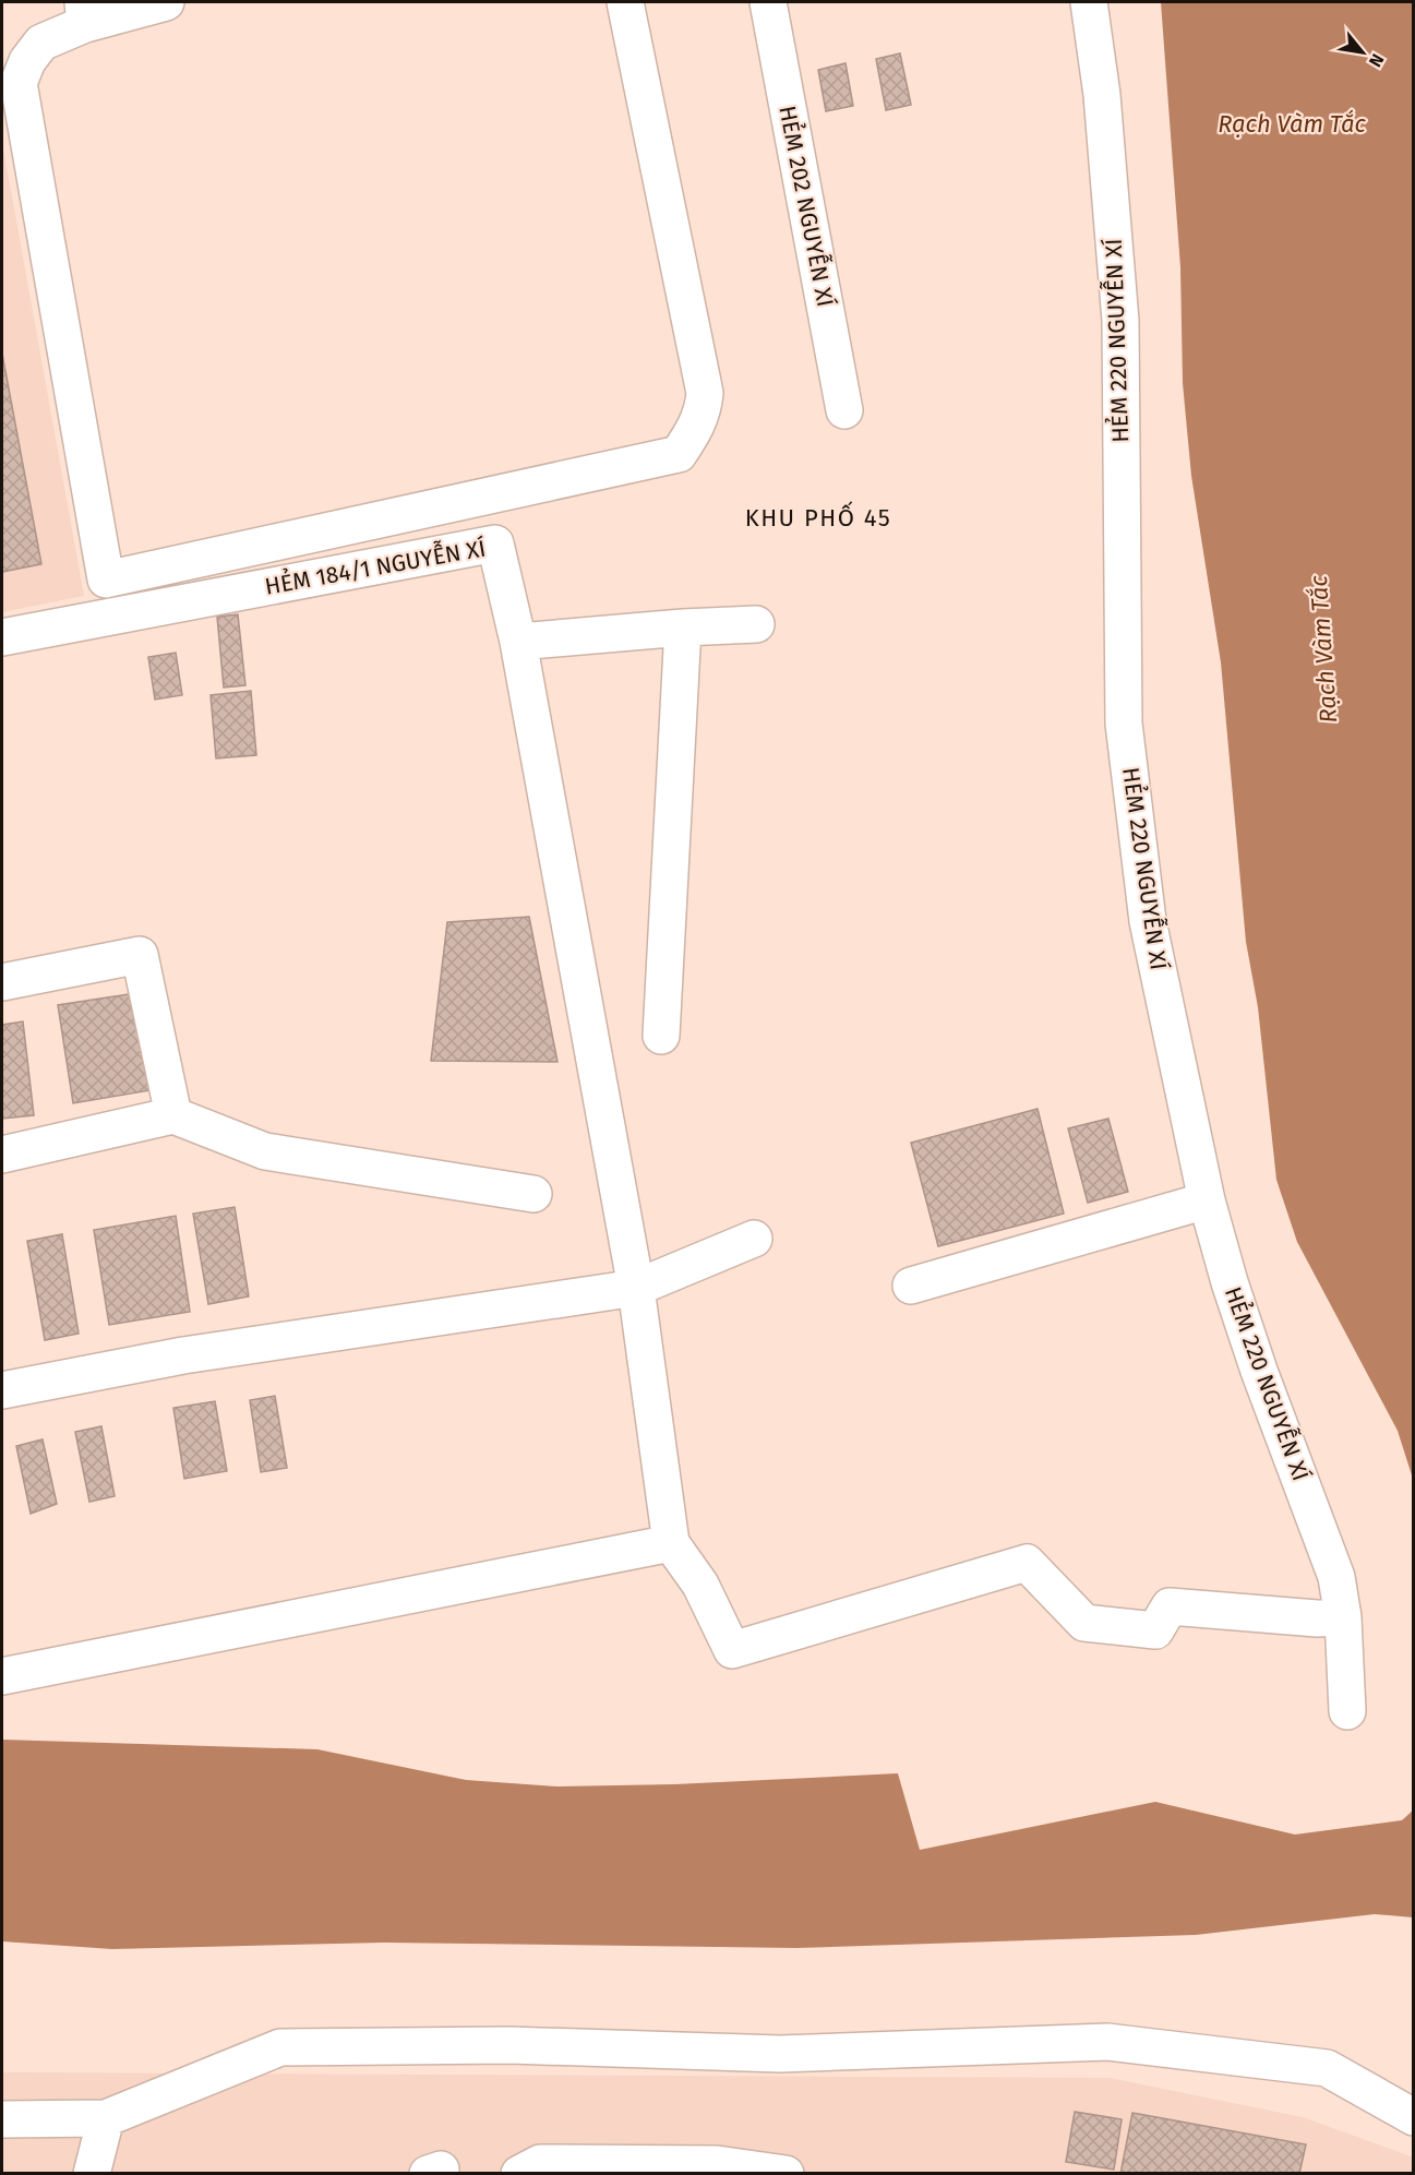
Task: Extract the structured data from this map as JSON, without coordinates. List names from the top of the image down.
{
  "streets": {
    "street": ["HẺM 202 NGUYỄN XÍ", "HẺM 220 NGUYỄN XÍ", "HẺM 184/1 NGUYỄN XÍ"]
  },
  "districts": ["KHU PHỐ 45"],
  "water": ["Rạch Vàm Tắc"],
  "north": "bottom right"
}
